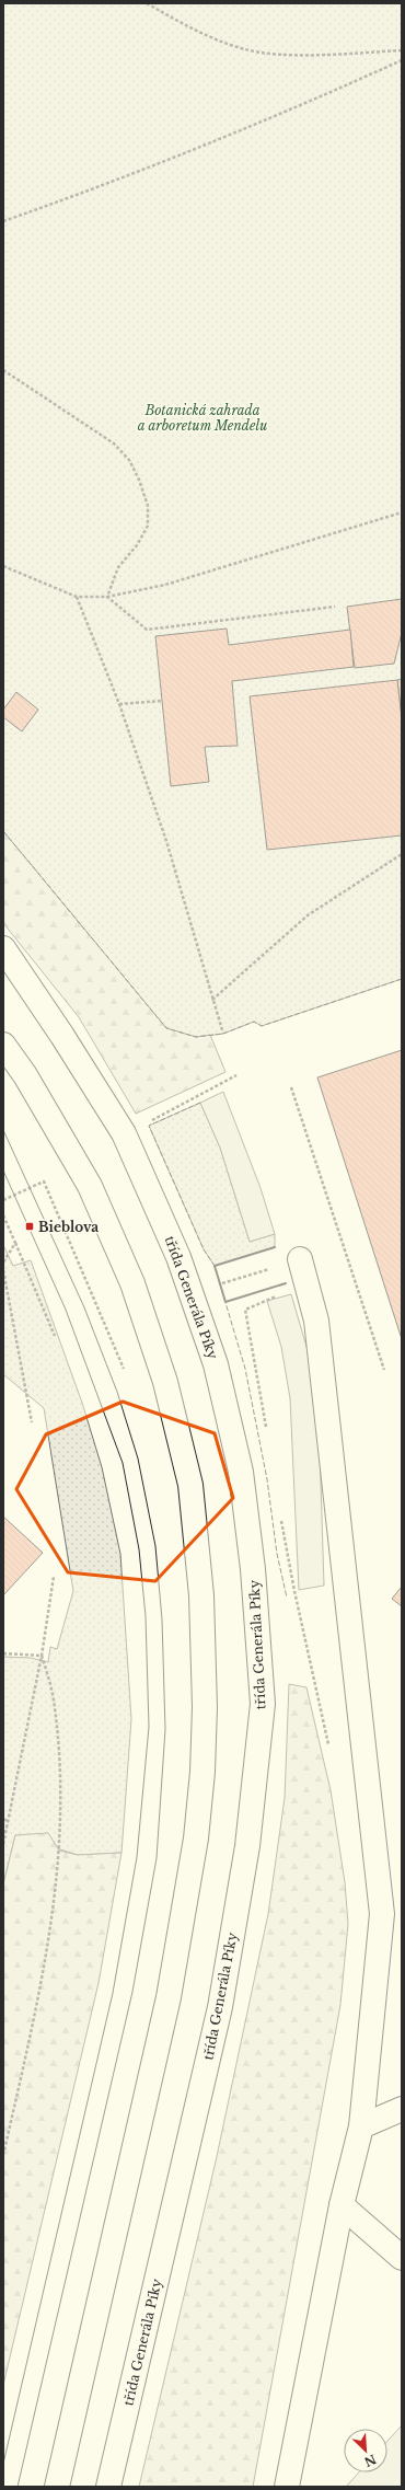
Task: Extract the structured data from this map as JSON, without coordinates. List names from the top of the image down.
{
  "streets": {
    "main road": ["třída Generála Píky"]
  },
  "parks": ["Botanická zahrada a arboretum Mendelu"],
  "places": {
    "transit": ["Bieblova"]
  },
  "north": "bottom right"
}
